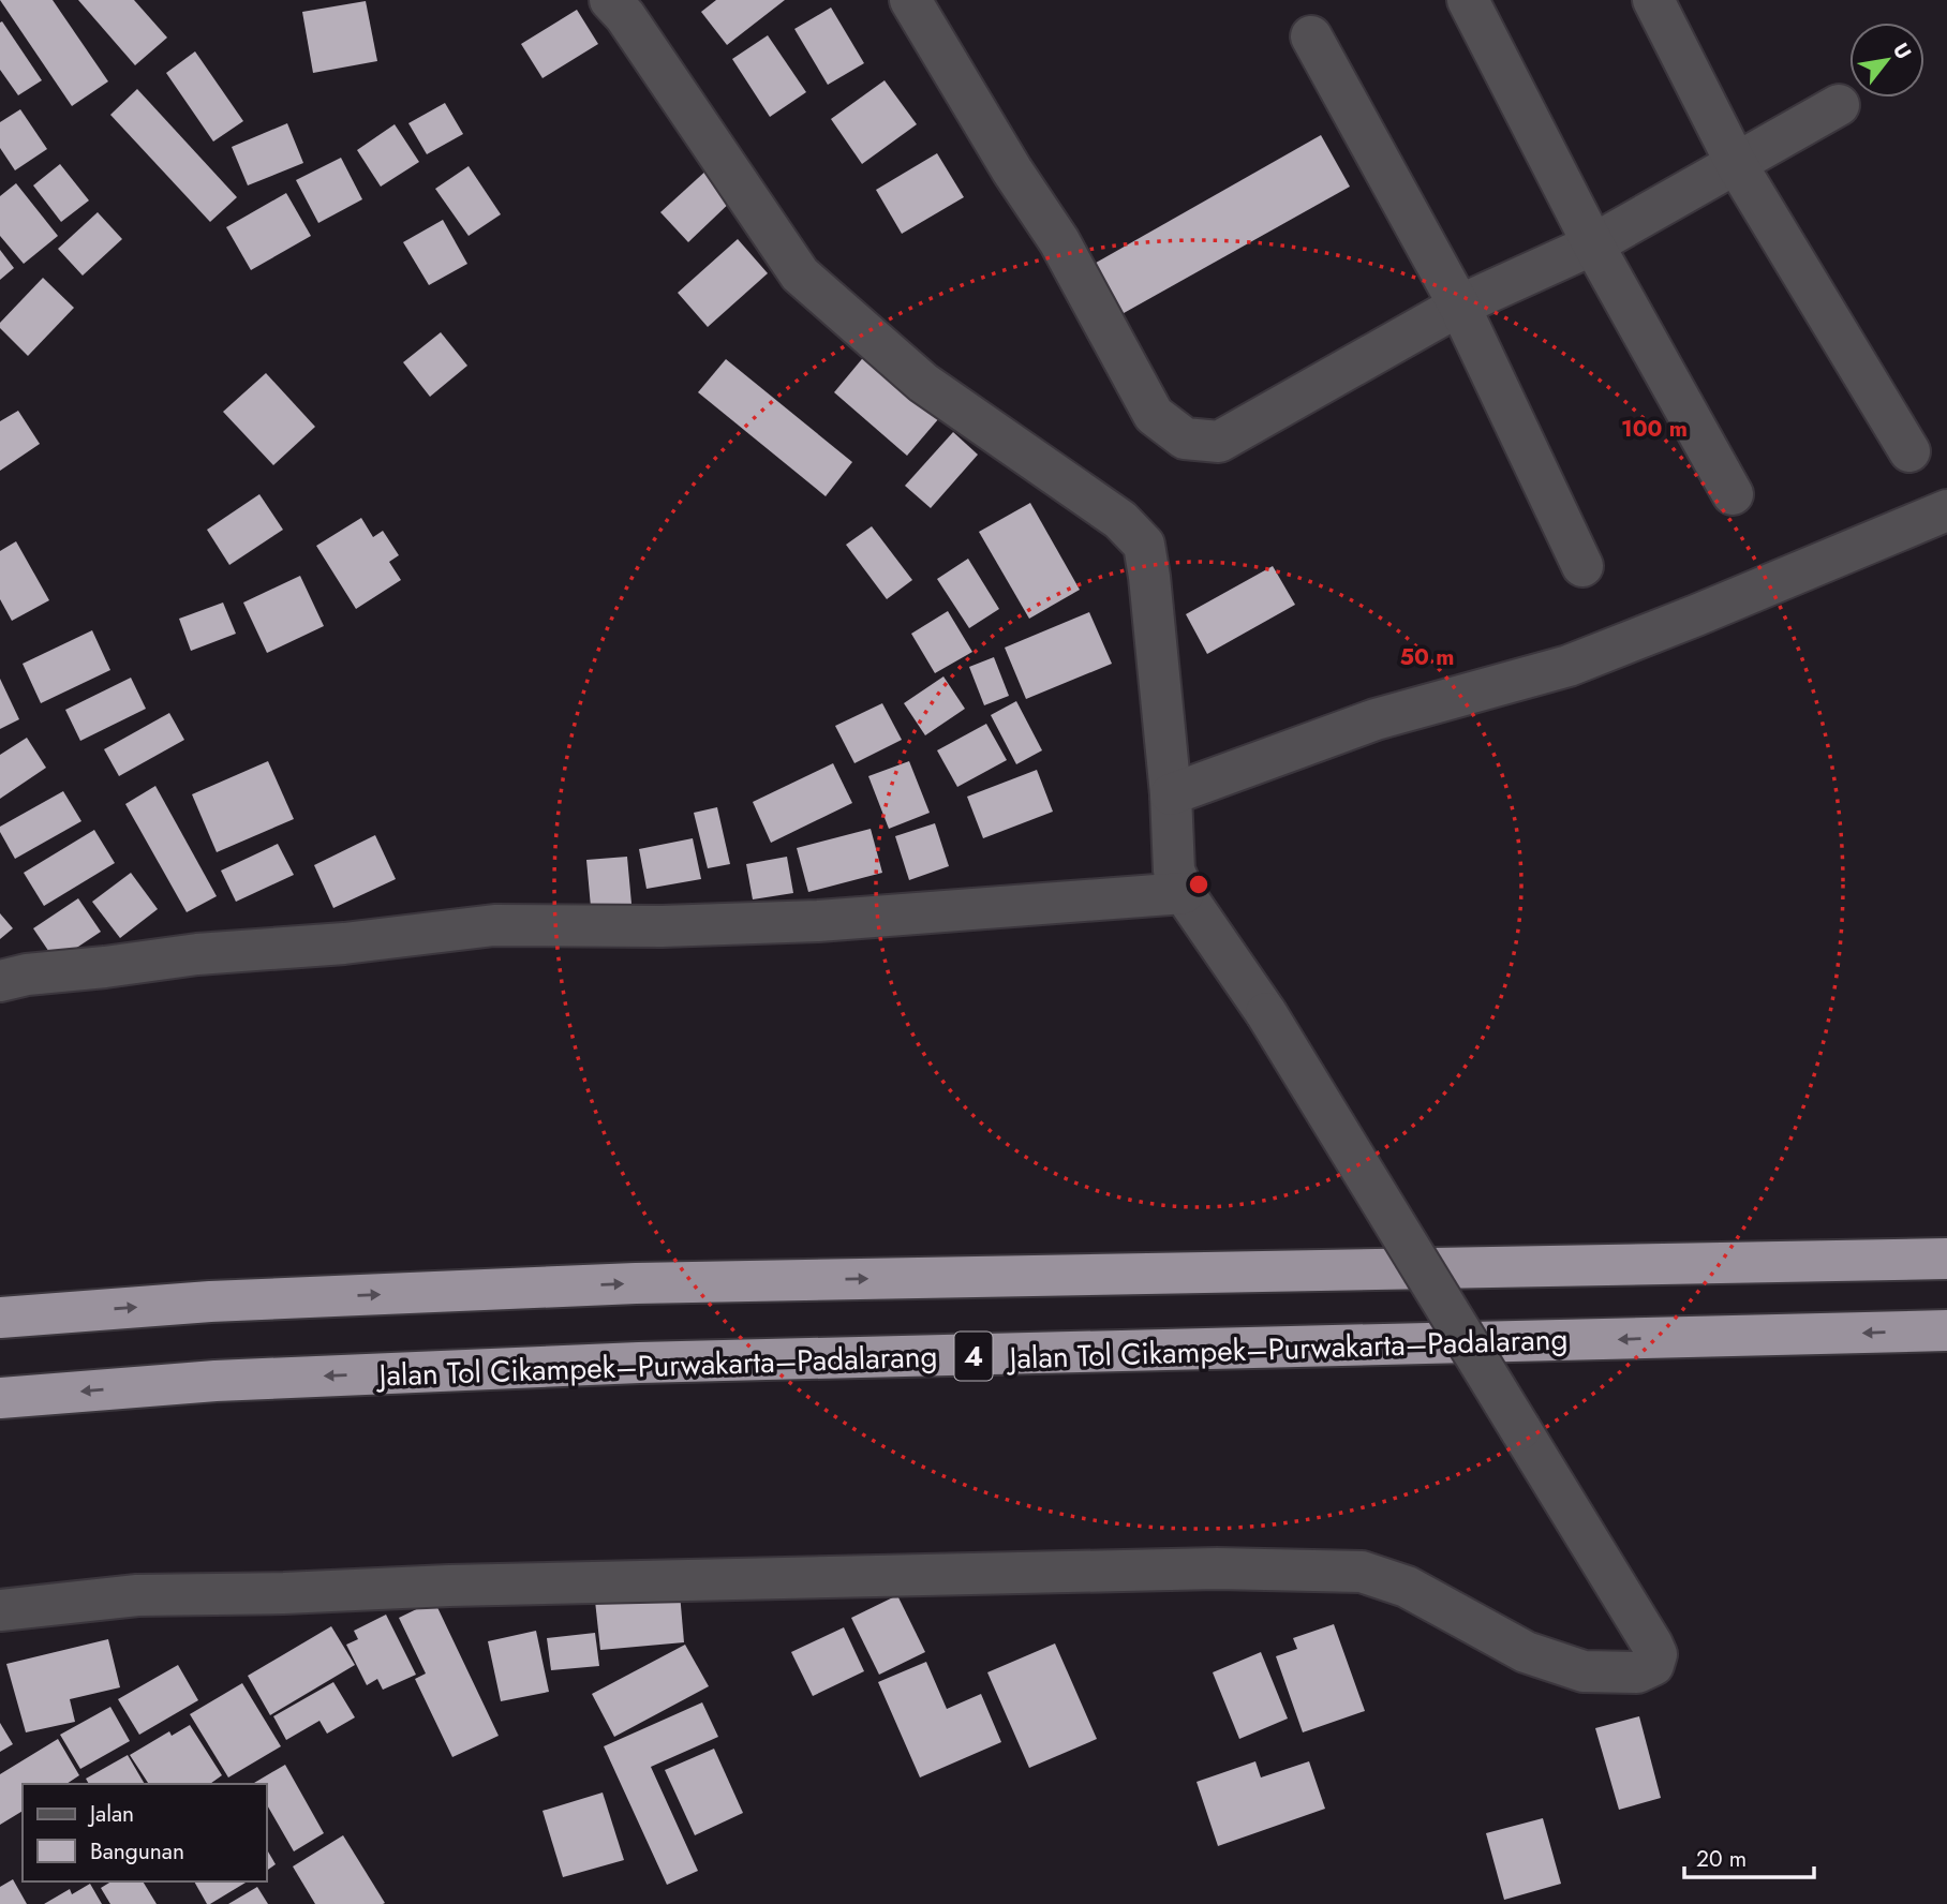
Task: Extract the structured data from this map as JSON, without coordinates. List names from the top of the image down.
{
  "streets": {
    "highway": ["Jalan Tol Cikampek–Purwakarta–Padalarang", "4"]
  },
  "legend": ["Jalan", "Bangunan"],
  "scale_bar": "20 m",
  "north": "top right",
  "rings": ["100 m", "50 m"]
}
